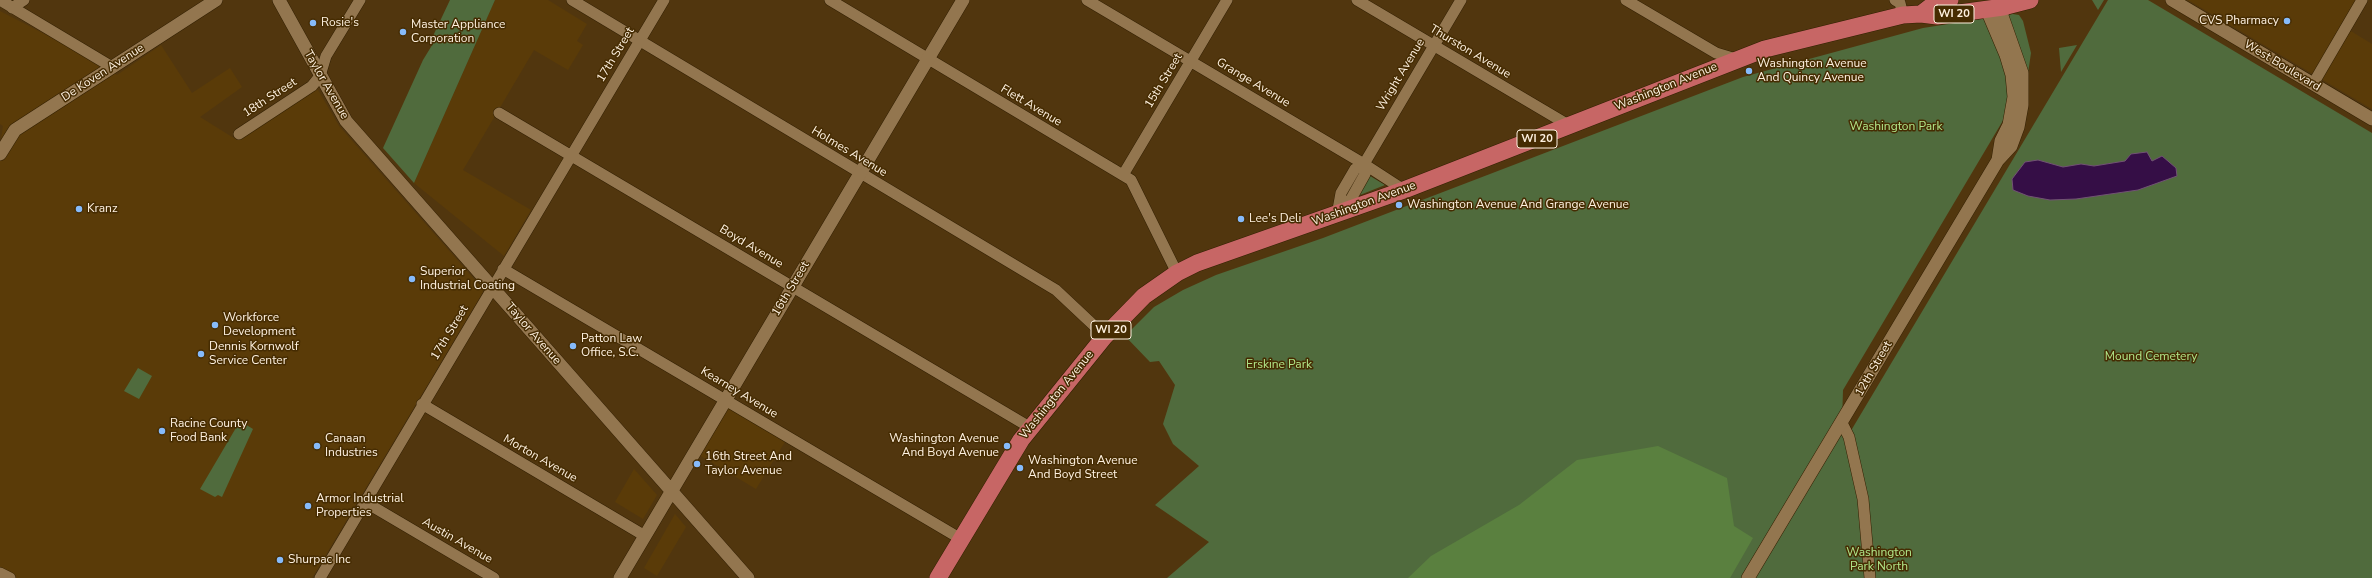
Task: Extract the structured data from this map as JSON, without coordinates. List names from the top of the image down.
{
  "streets": {
    "main road": ["WI 20", "Washington Avenue"],
    "street": [
      "Thurston Avenue",
      "17th Street",
      "West Boulevard",
      "De Koven Avenue",
      "Wright Avenue",
      "15th Street",
      "Grange Avenue",
      "Taylor Avenue",
      "18th Street",
      "Flett Avenue",
      "Holmes Avenue",
      "Boyd Avenue",
      "16th Street",
      "12th Street",
      "Kearney Avenue",
      "Morton Avenue",
      "Austin Avenue"
    ]
  },
  "crossings": [
    ["WI 20", "Washington Avenue"],
    ["Thurston Avenue", "Wright Avenue"],
    ["Thurston Avenue", "Washington Avenue"],
    ["17th Street", "Taylor Avenue"],
    ["17th Street", "Holmes Avenue"],
    ["17th Street", "Boyd Avenue"],
    ["17th Street", "Kearney Avenue"],
    ["17th Street", "Morton Avenue"],
    ["17th Street", "Austin Avenue"],
    ["Wright Avenue", "Grange Avenue"],
    ["Wright Avenue", "Washington Avenue"],
    ["15th Street", "Grange Avenue"],
    ["15th Street", "Flett Avenue"],
    ["Grange Avenue", "Washington Avenue"],
    ["Taylor Avenue", "18th Street"],
    ["Taylor Avenue", "16th Street"],
    ["Washington Avenue", "Flett Avenue"],
    ["Washington Avenue", "Holmes Avenue"],
    ["Washington Avenue", "Boyd Avenue"],
    ["Washington Avenue", "12th Street"],
    ["Washington Avenue", "Kearney Avenue"],
    ["Flett Avenue", "16th Street"],
    ["Holmes Avenue", "16th Street"],
    ["Boyd Avenue", "16th Street"],
    ["16th Street", "Kearney Avenue"],
    ["16th Street", "Morton Avenue"]
  ],
  "parks": [
    "Washington Park",
    "Mound Cemetery",
    "Erskine Park",
    "Washington Park North"
  ],
  "places": [
    "CVS Pharmacy",
    "Rosie's",
    "Master Appliance Corporation",
    "Washington Avenue And Quincy Avenue",
    "Washington Avenue And Grange Avenue",
    "Kranz",
    "Lee's Deli",
    "Superior Industrial Coating",
    "Workforce Development",
    "Patton Law Office, S.C.",
    "Dennis Kornwolf Service Center",
    "Racine County Food Bank",
    "Canaan Industries",
    "Washington Avenue And Boyd Avenue",
    "16th Street And Taylor Avenue",
    "Washington Avenue And Boyd Street",
    "Armor Industrial Properties",
    "Shurpac Inc"
  ]
}
